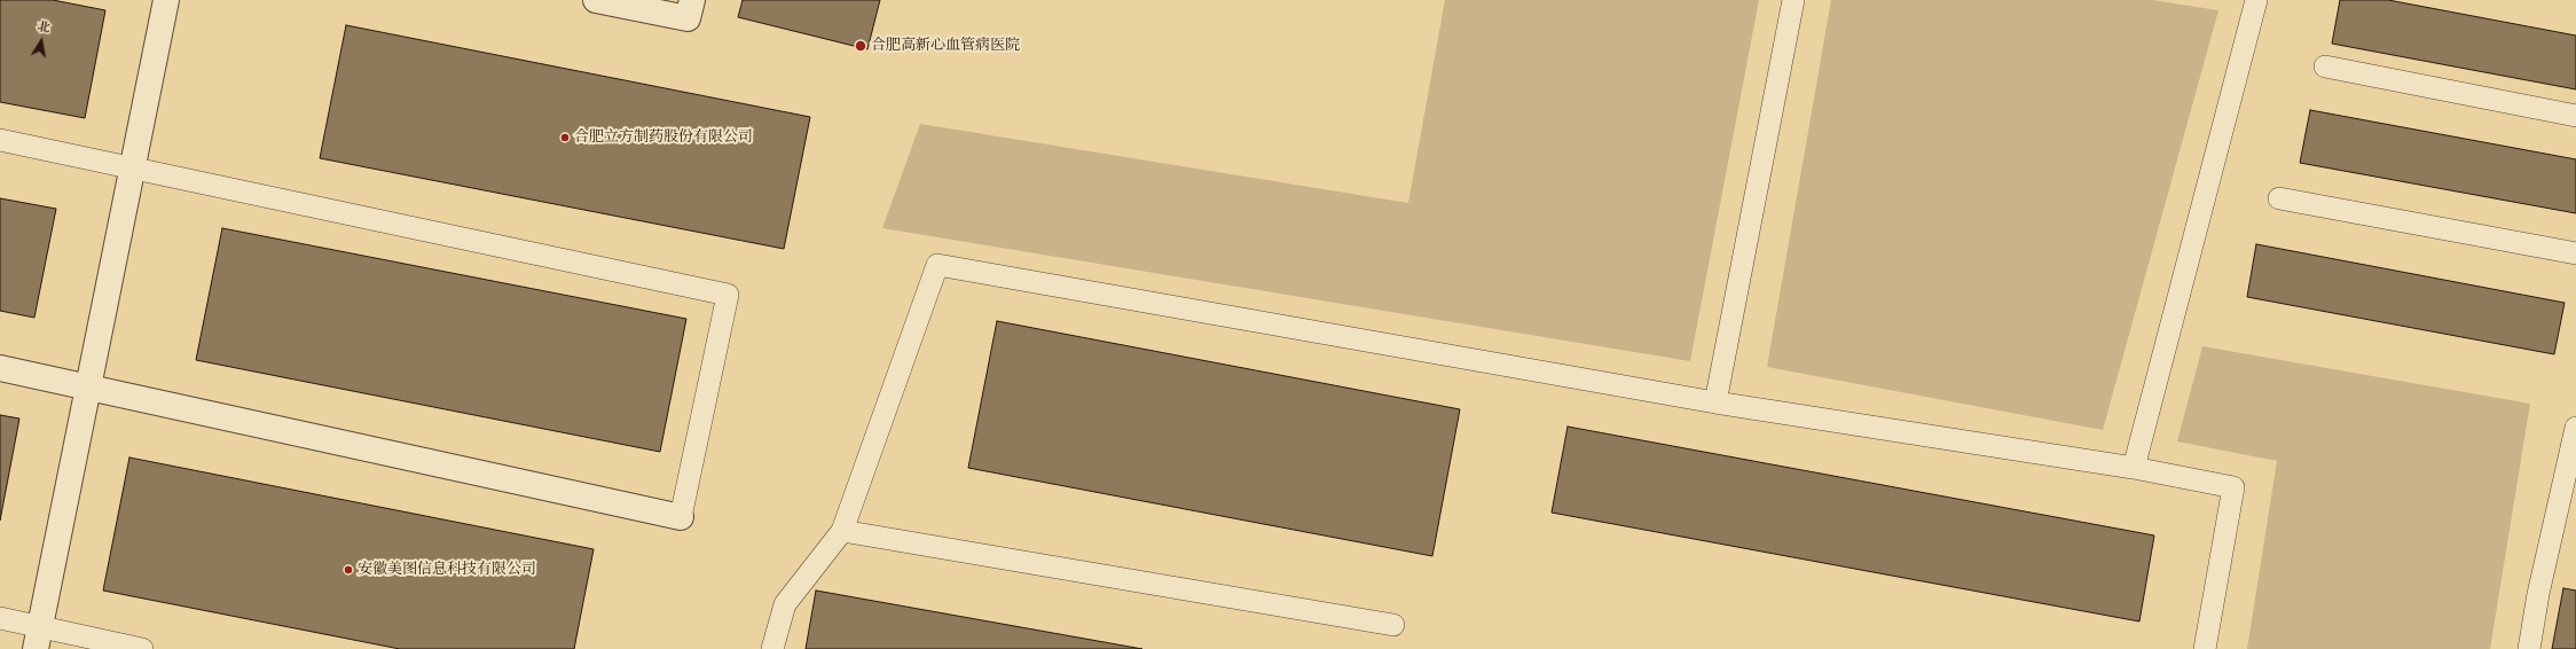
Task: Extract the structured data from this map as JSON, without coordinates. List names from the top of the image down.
{
  "places": ["合肥高新心血管病医院", "合肥立方制药股份有限公司", "安徽美图信息科技有限公司"],
  "north": "top"
}
